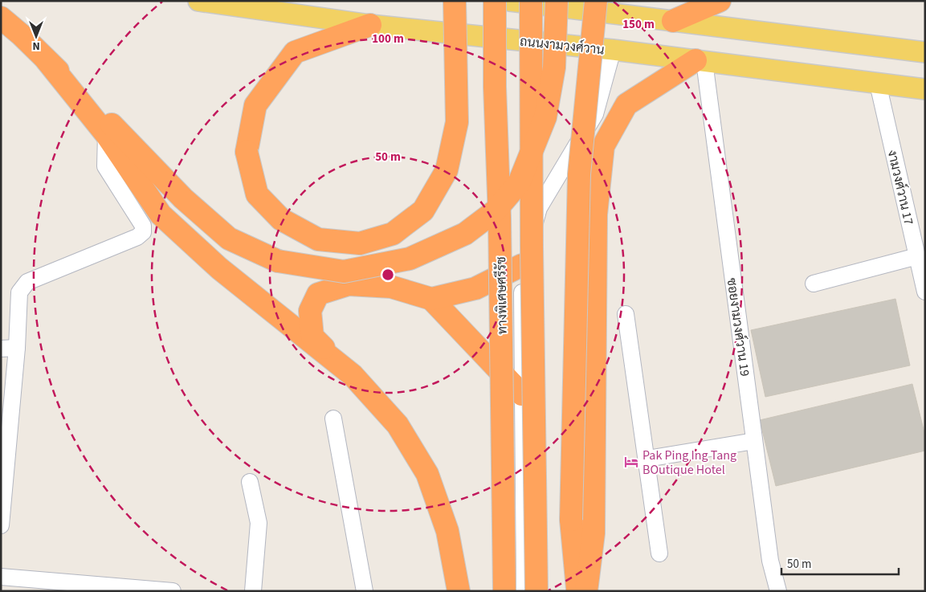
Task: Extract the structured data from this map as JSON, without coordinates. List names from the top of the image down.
{
  "streets": {
    "highway": ["ทางพิเศษศรีรัช"],
    "main road": ["ถนนงามวงศ์วาน"],
    "street": ["งามวงศ์วาน 17", "ซอยงามวงศ์วาน 19"]
  },
  "crossings": [
    ["ถนนงามวงศ์วาน", "งามวงศ์วาน 17"],
    ["ถนนงามวงศ์วาน", "ซอยงามวงศ์วาน 19"]
  ],
  "places": {
    "hotel": ["Pak Ping Ing Tang BOutique Hotel"]
  },
  "scale_bar": "50 m",
  "north": "bottom",
  "rings": ["150 m", "100 m", "50 m"]
}
